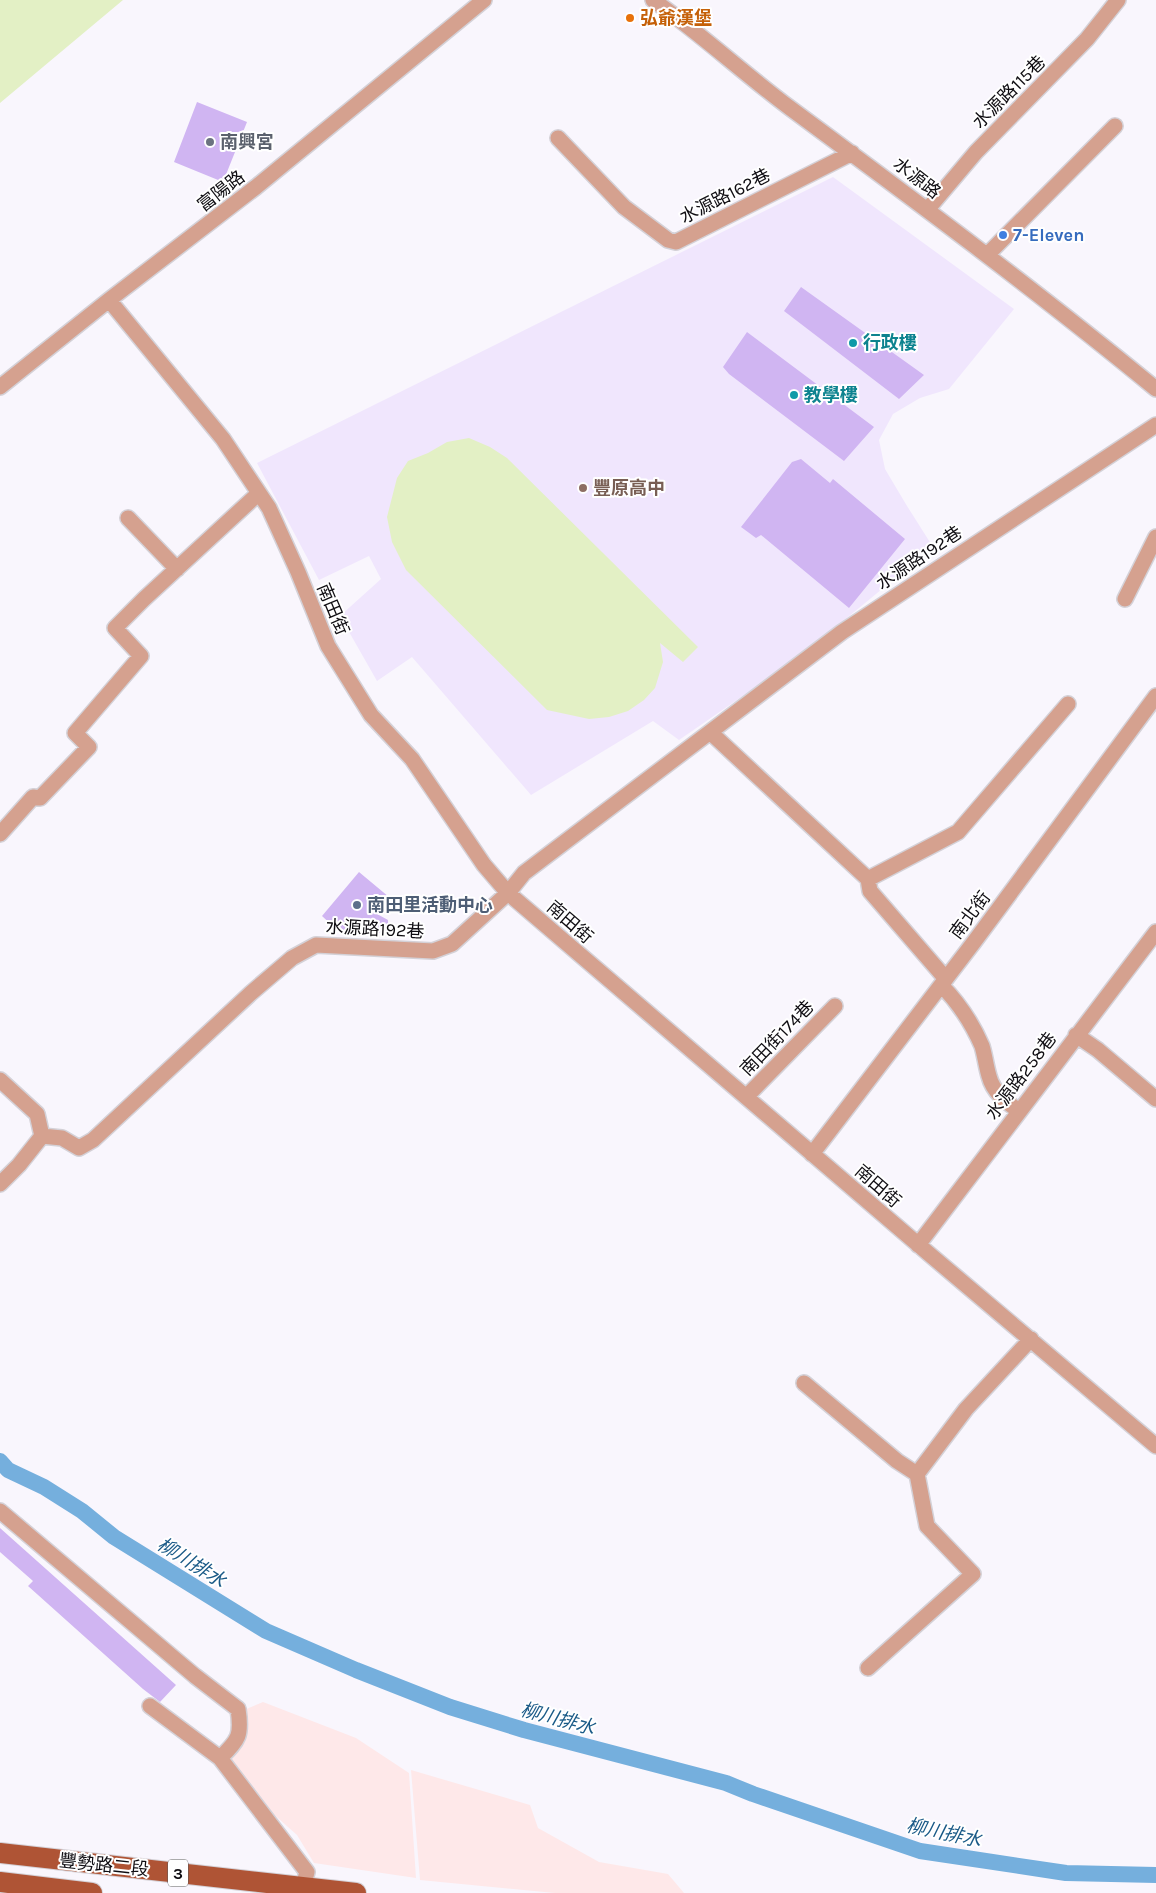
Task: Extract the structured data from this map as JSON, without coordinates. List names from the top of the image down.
{
  "streets": {
    "main road": ["豐勢路二段", "3"],
    "street": [
      "水源路115巷",
      "水源路",
      "富陽路",
      "水源路162巷",
      "水源路192巷",
      "南田街",
      "南北街",
      "南田街174巷",
      "水源路258巷"
    ]
  },
  "crossings": [
    ["水源路115巷", "水源路"],
    ["水源路", "水源路162巷"],
    ["富陽路", "南田街"],
    ["水源路192巷", "南田街"],
    ["南田街", "南北街"],
    ["南田街", "南田街174巷"],
    ["南田街", "水源路258巷"]
  ],
  "water": ["柳川排水"],
  "places": [
    "弘爺漢堡",
    "南興宮",
    "7-Eleven",
    "行政樓",
    "教學樓",
    "豐原高中",
    "南田里活動中心"
  ]
}
